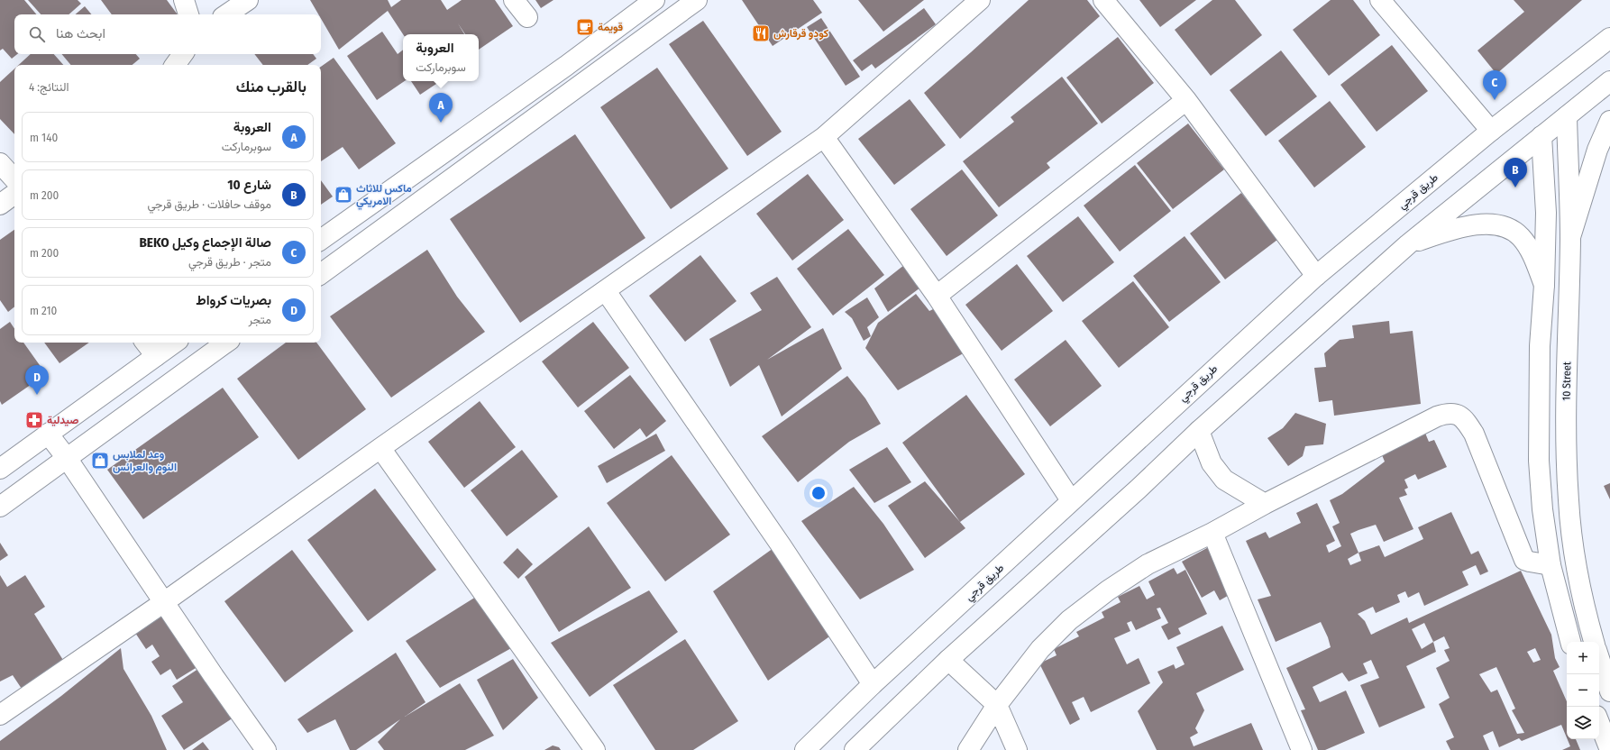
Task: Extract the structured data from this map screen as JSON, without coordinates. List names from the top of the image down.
{
  "streets": {
    "main road": ["طريق قرجي", "10 Street"]
  },
  "places": {
    "cafe": ["قويمة"],
    "restaurant": ["كودو قرقارش"],
    "shop": ["ماكس للاثاث الامريكي", "وعد لملابس النوم والعرائس"],
    "pharmacy": ["صيدلية"]
  },
  "page": {
    "search": "ابحث هنا",
    "popup": ["العروبة", "سوبرماركت"],
    "heading": ["بالقرب منك", "النتائج: 4"],
    "pins": [
      "C",
      "A",
      "B",
      "D"
    ],
    "list": [
      {
        "mark": "A",
        "name": "العروبة",
        "note": "سوبرماركت",
        "value": "140 m"
      },
      {
        "mark": "B",
        "name": "شارع 10",
        "note": "موقف حافلات · طريق قرجي",
        "value": "200 m"
      },
      {
        "mark": "C",
        "name": "صالة الإجماع وكيل BEKO",
        "note": "متجر · طريق قرجي",
        "value": "200 m"
      },
      {
        "mark": "D",
        "name": "بصريات كرواط",
        "note": "متجر",
        "value": "210 m"
      }
    ],
    "map_buttons": ["+", "−"]
  }
}
